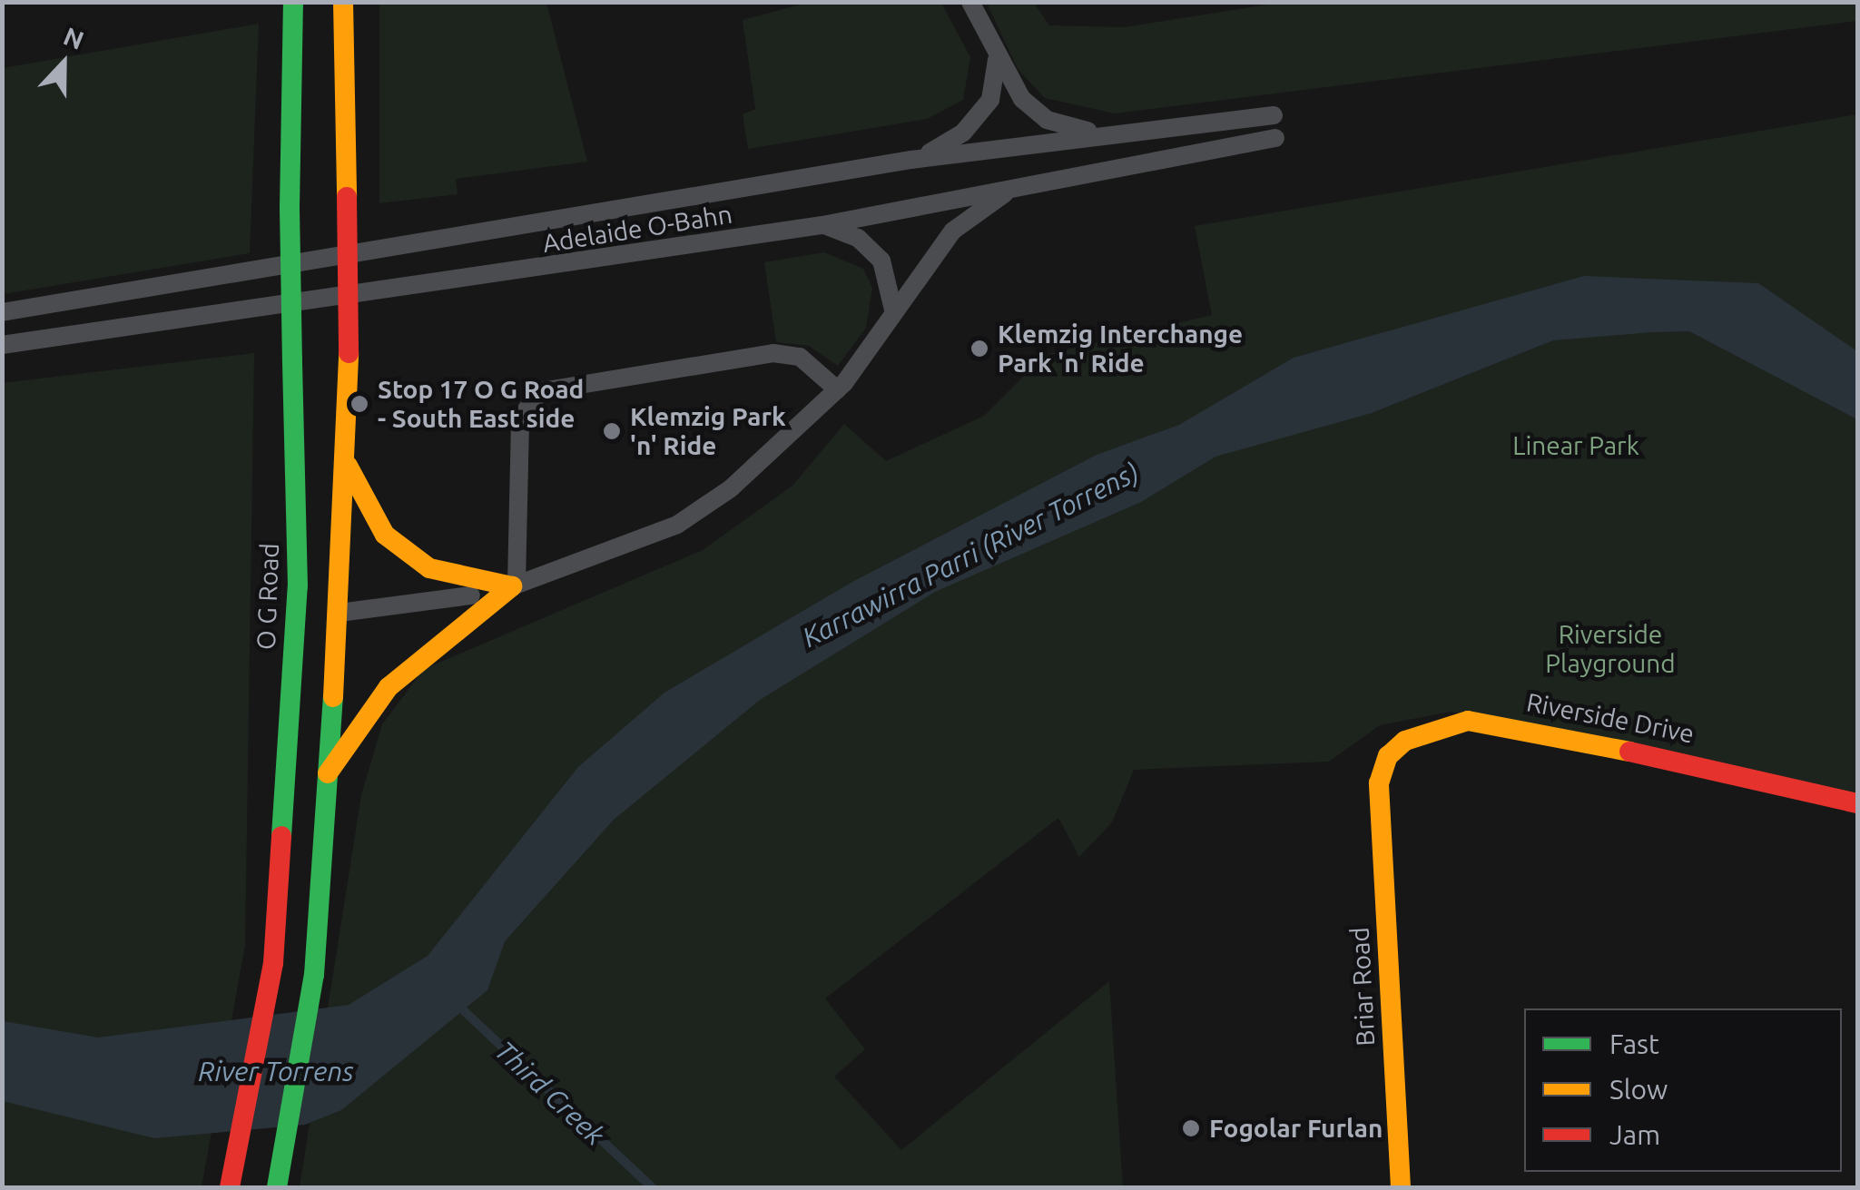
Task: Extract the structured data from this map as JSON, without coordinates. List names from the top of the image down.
{
  "streets": {
    "main road": ["O G Road", "Riverside Drive", "Briar Road"],
    "lane": ["Adelaide O-Bahn"]
  },
  "crossings": [
    ["Riverside Drive", "Briar Road"]
  ],
  "water": ["Karrawirra Parri (River Torrens)", "River Torrens", "Third Creek"],
  "parks": ["Linear Park", "Riverside Playground"],
  "places": [
    "Klemzig Interchange Park 'n' Ride",
    "Stop 17 O G Road - South East side",
    "Klemzig Park 'n' Ride",
    "Fogolar Furlan"
  ],
  "legend": ["Fast", "Slow", "Jam"],
  "north": "top"
}
